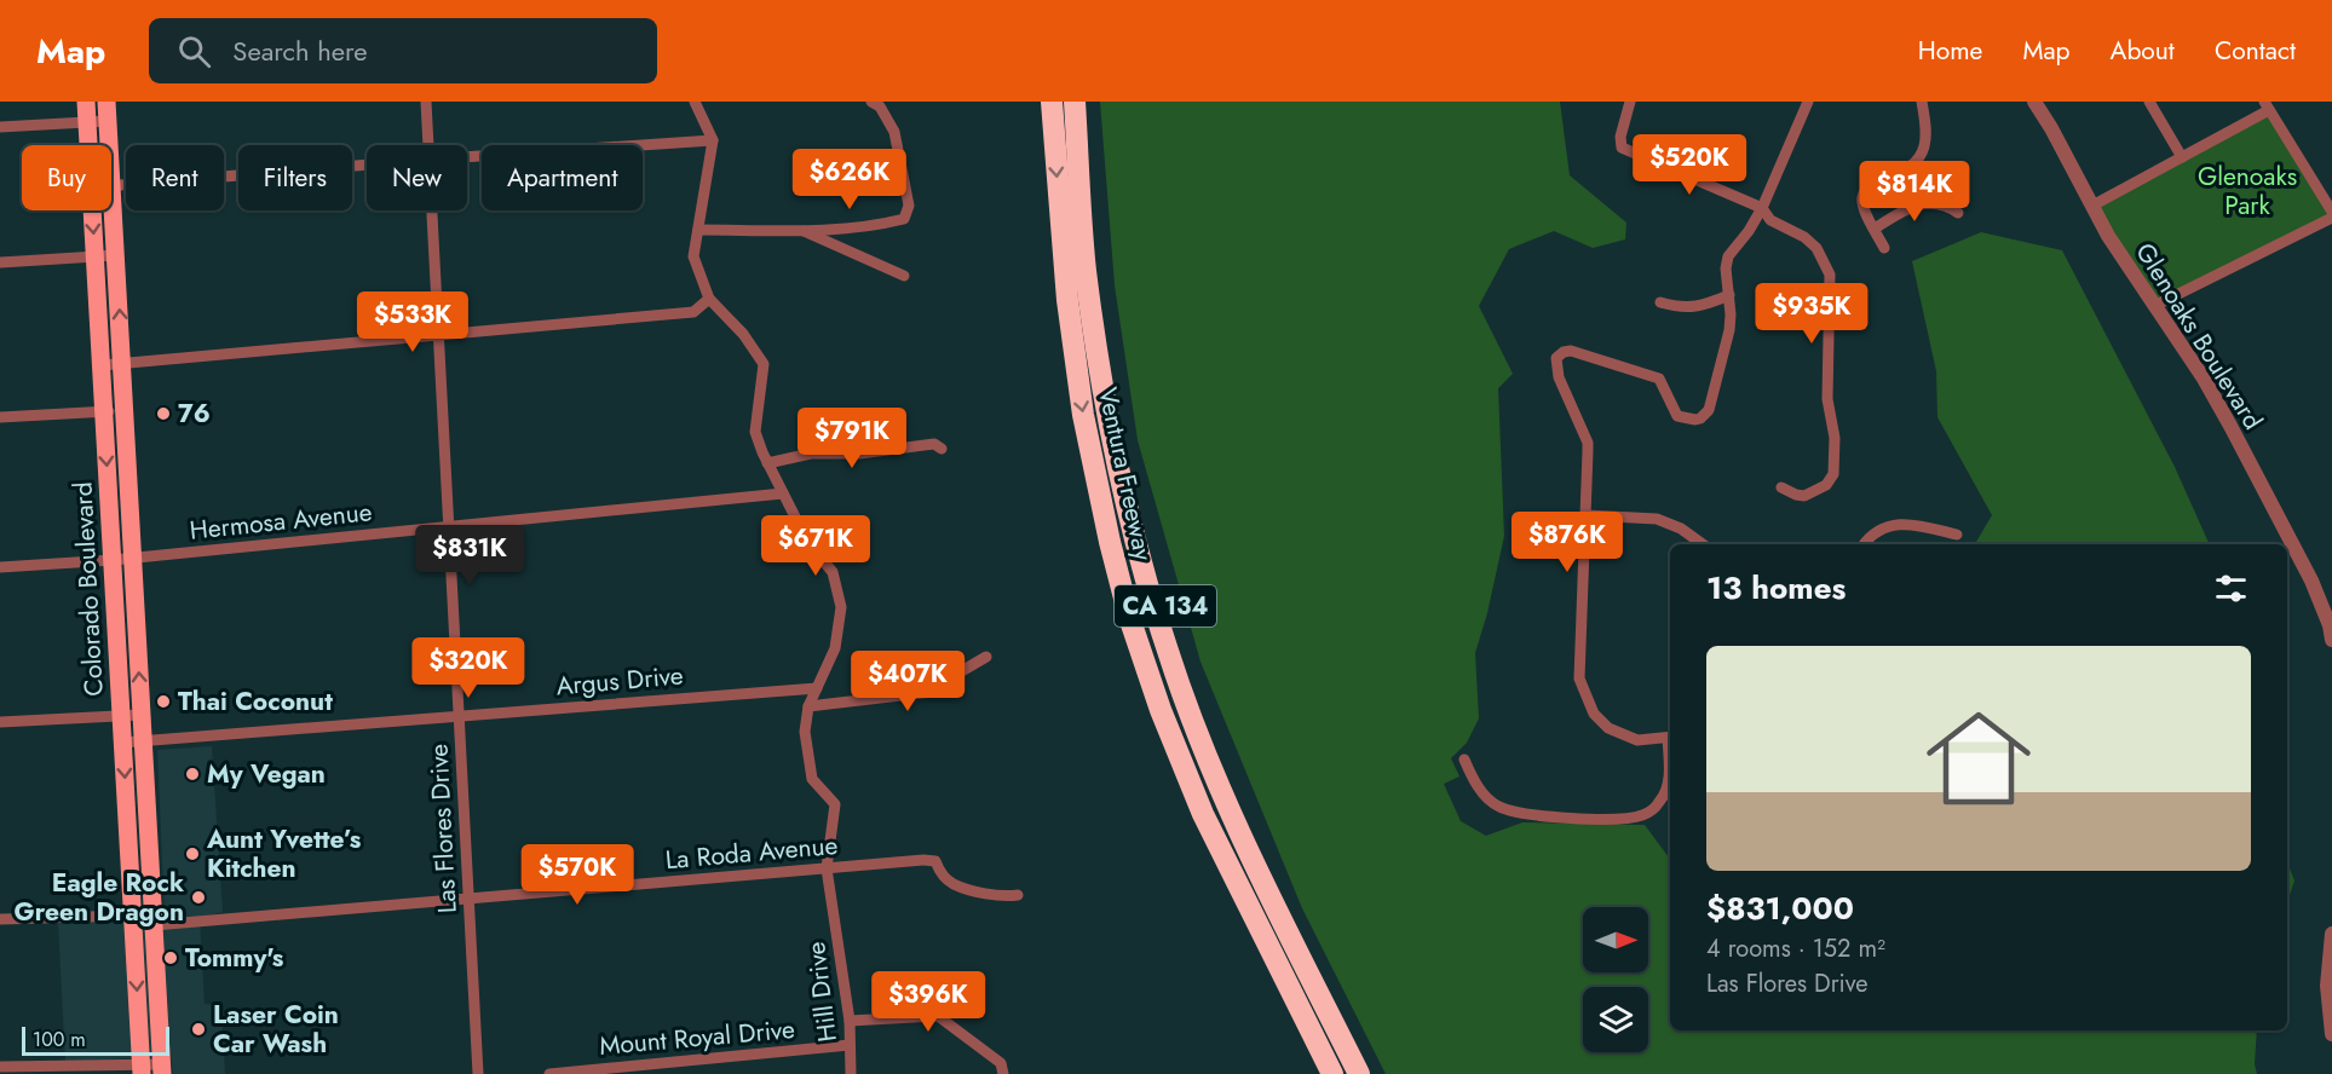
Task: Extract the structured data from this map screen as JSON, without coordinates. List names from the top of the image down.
{
  "streets": {
    "highway": ["Ventura Freeway", "CA 134"],
    "main road": ["Colorado Boulevard"],
    "street": [
      "Glenoaks Boulevard",
      "Hermosa Avenue",
      "Argus Drive",
      "Las Flores Drive",
      "La Roda Avenue",
      "Hill Drive",
      "Mount Royal Drive"
    ]
  },
  "crossings": [
    ["Hermosa Avenue", "Colorado Boulevard"],
    ["Hermosa Avenue", "Las Flores Drive"],
    ["Hermosa Avenue", "Hill Drive"],
    ["Colorado Boulevard", "Argus Drive"],
    ["Colorado Boulevard", "La Roda Avenue"],
    ["Argus Drive", "Las Flores Drive"],
    ["Argus Drive", "Hill Drive"],
    ["Las Flores Drive", "La Roda Avenue"],
    ["La Roda Avenue", "Hill Drive"],
    ["Hill Drive", "Mount Royal Drive"]
  ],
  "parks": ["Glenoaks Park"],
  "places": [
    "76",
    "Thai Coconut",
    "My Vegan",
    "Aunt Yvette’s Kitchen",
    "Eagle Rock Green Dragon",
    "Tommy's",
    "Laser Coin Car Wash"
  ],
  "scale_bar": "100 m",
  "north": "right",
  "page": {
    "header": "Map",
    "search": "Search here",
    "nav": [
      "Home",
      "Map",
      "About",
      "Contact"
    ],
    "price": [
      "$520K",
      "$626K",
      "$814K",
      "$935K",
      "$533K",
      "$791K",
      "$876K",
      "$671K",
      "$831K",
      "$320K",
      "$407K",
      "$570K",
      "$396K"
    ],
    "chip": [
      "Buy",
      "Rent",
      "Filters",
      "New",
      "Apartment"
    ],
    "heading": "13 homes",
    "list": [
      {
        "name": "$831,000",
        "note": "4 rooms · 152 m² · Las Flores Drive"
      }
    ],
    "scale": "100 m"
  }
}
